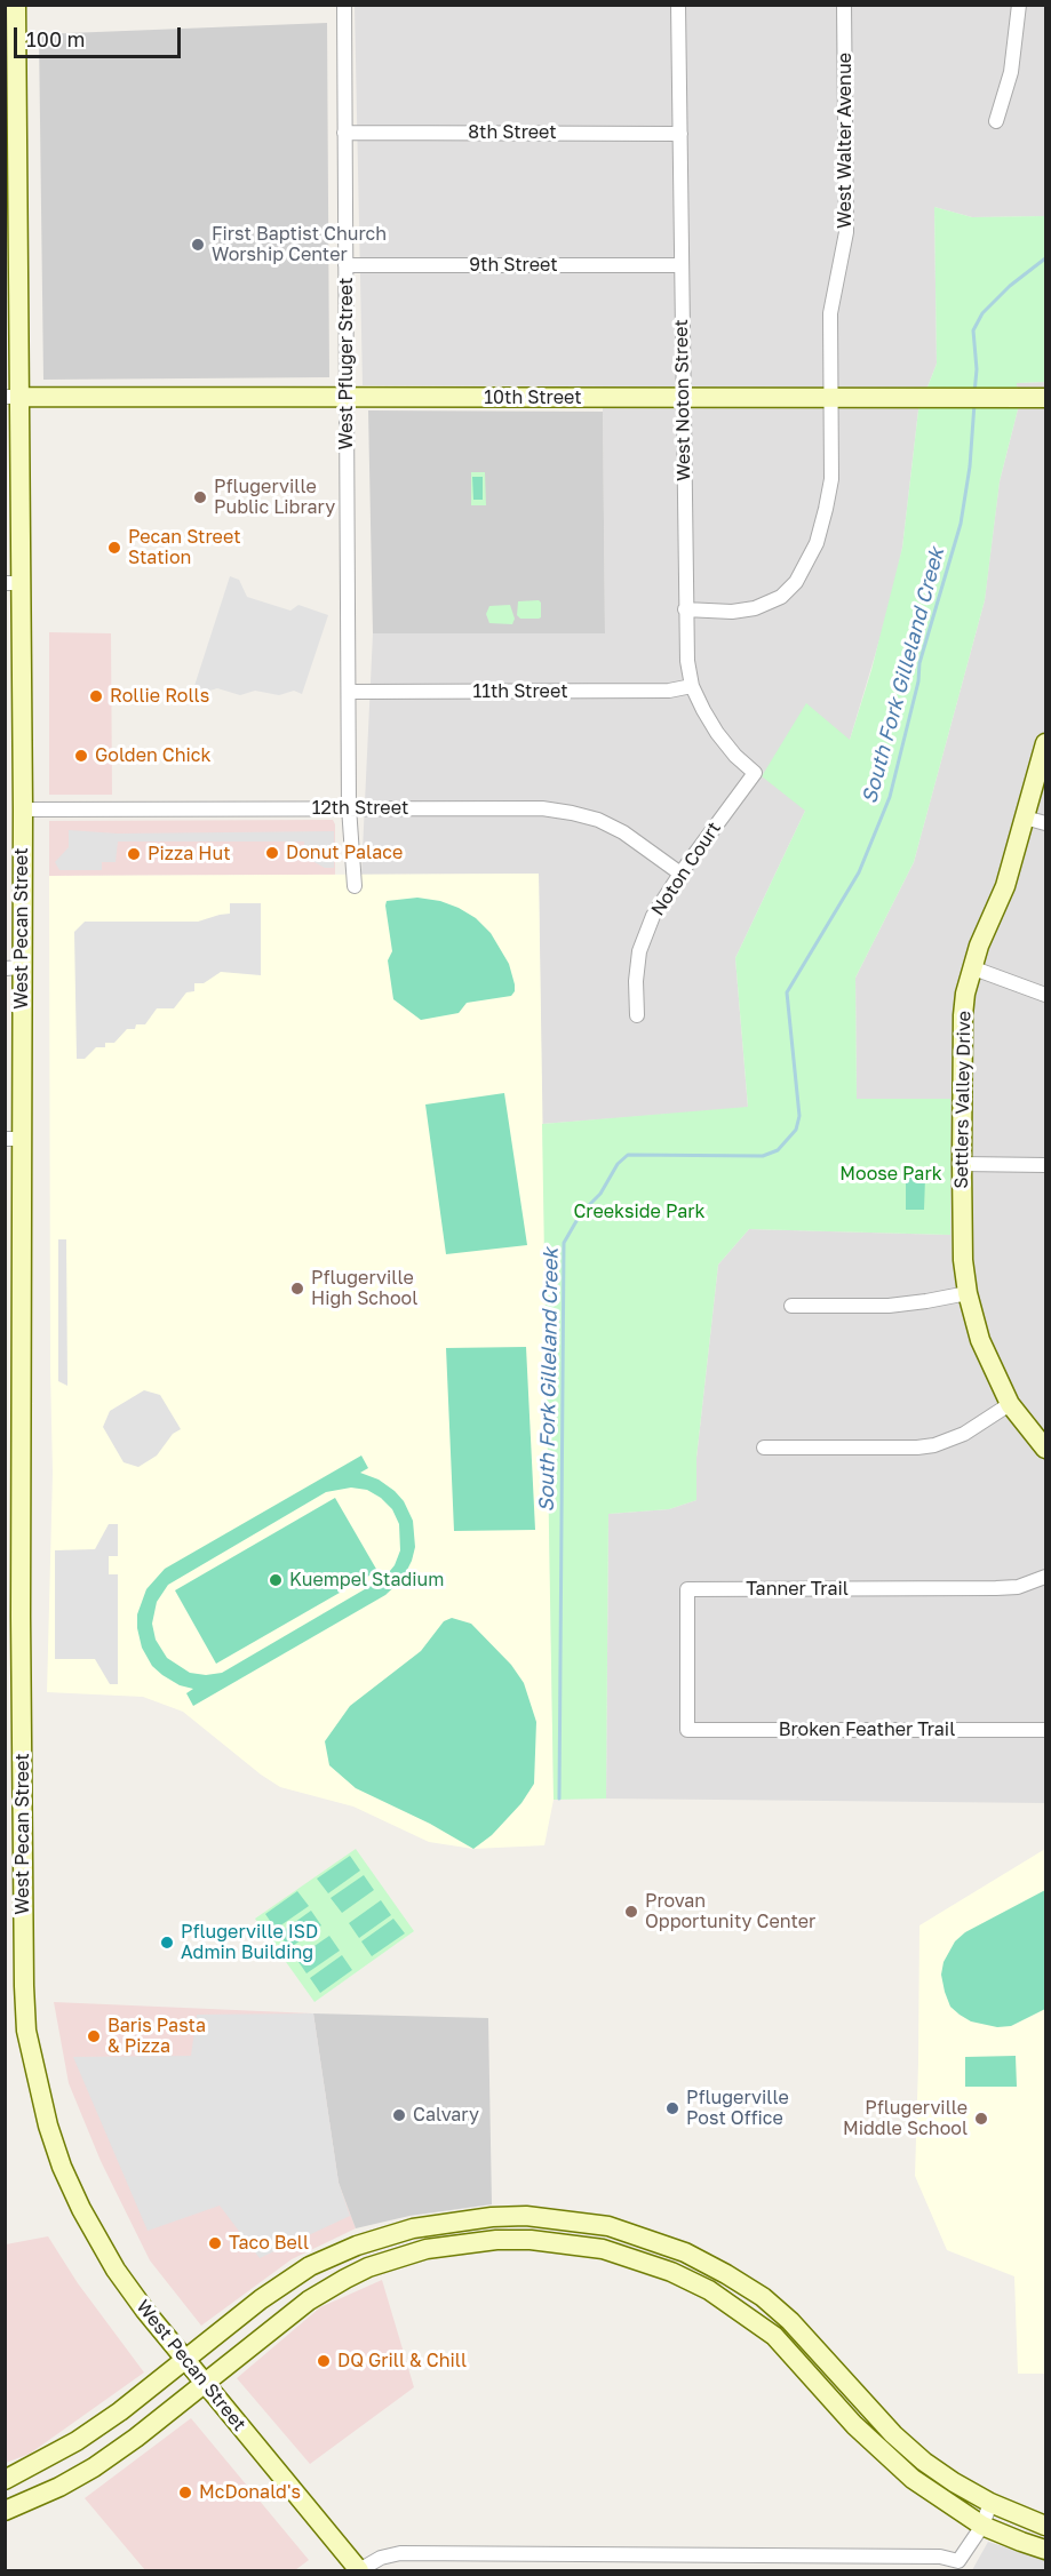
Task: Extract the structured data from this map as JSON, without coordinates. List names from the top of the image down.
{
  "streets": {
    "main road": ["10th Street", "West Pecan Street", "Settlers Valley Drive"],
    "street": [
      "8th Street",
      "West Walter Avenue",
      "9th Street",
      "West Pfluger Street",
      "West Noton Street",
      "11th Street",
      "12th Street",
      "Noton Court",
      "Tanner Trail",
      "Broken Feather Trail"
    ]
  },
  "crossings": [
    ["8th Street", "West Pfluger Street"],
    ["8th Street", "West Noton Street"],
    ["West Walter Avenue", "10th Street"],
    ["West Walter Avenue", "West Noton Street"],
    ["9th Street", "West Pfluger Street"],
    ["9th Street", "West Noton Street"],
    ["West Pfluger Street", "10th Street"],
    ["West Pfluger Street", "11th Street"],
    ["West Pfluger Street", "12th Street"],
    ["10th Street", "West Noton Street"],
    ["10th Street", "West Pecan Street"],
    ["West Noton Street", "11th Street"],
    ["West Noton Street", "Noton Court"],
    ["12th Street", "Noton Court"],
    ["12th Street", "West Pecan Street"],
    ["Tanner Trail", "Broken Feather Trail"]
  ],
  "water": ["South Fork Gilleland Creek"],
  "parks": ["Moose Park", "Creekside Park"],
  "places": [
    "First Baptist Church Worship Center",
    "Pflugerville Public Library",
    "Pecan Street Station",
    "Rollie Rolls",
    "Golden Chick",
    "Donut Palace",
    "Pizza Hut",
    "Pflugerville High School",
    "Kuempel Stadium",
    "Provan Opportunity Center",
    "Pflugerville ISD Admin Building",
    "Baris Pasta & Pizza",
    "Pflugerville Post Office",
    "Calvary",
    "Pflugerville Middle School",
    "Taco Bell",
    "DQ Grill & Chill",
    "McDonald's"
  ],
  "scale_bar": "100 m"
}
